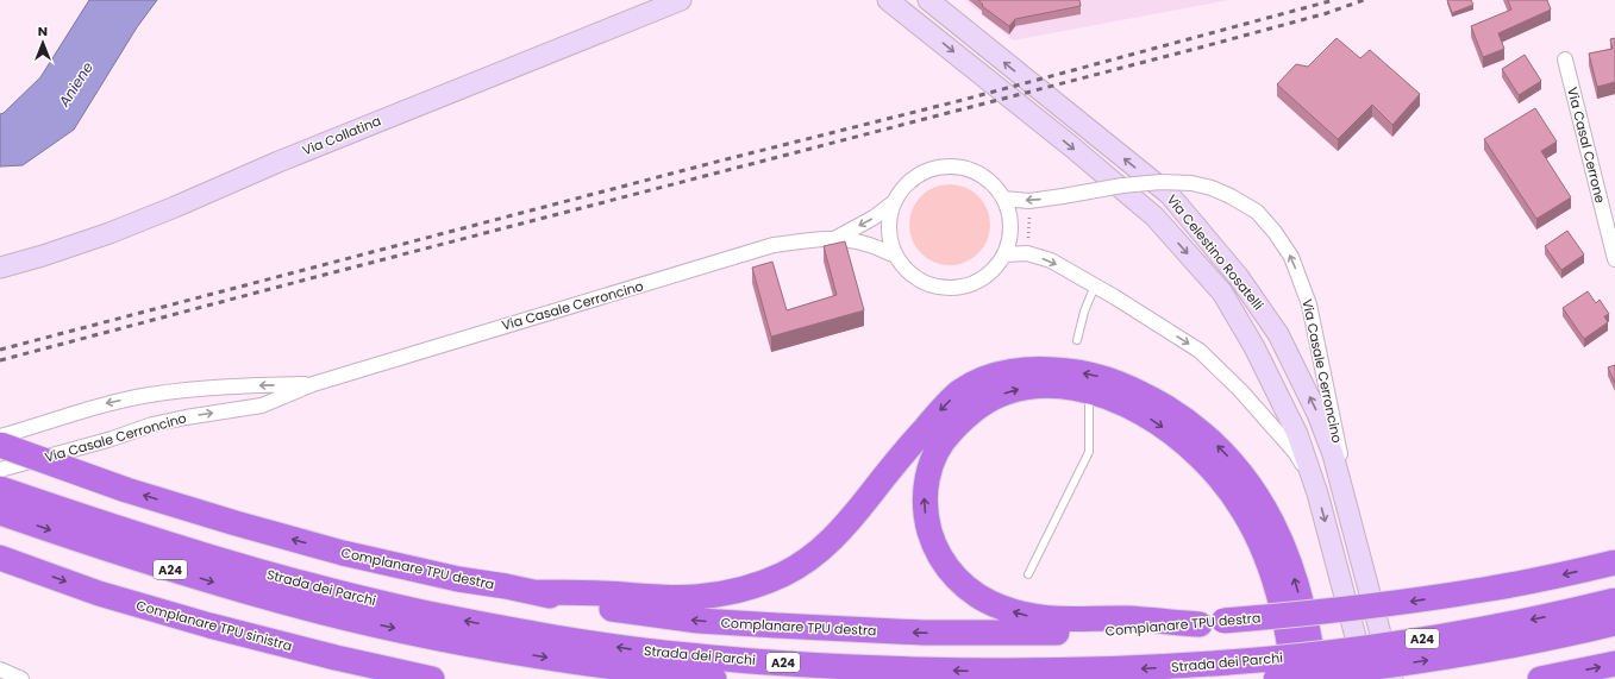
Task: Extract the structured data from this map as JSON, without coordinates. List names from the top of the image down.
{
  "streets": {
    "highway": [
      "Complanare TPU destra",
      "A24",
      "Strada dei Parchi",
      "Complanare TPU sinistra"
    ],
    "street": [
      "Via Collatina",
      "Via Casal Cerrone",
      "Via Celestino Rosatelli",
      "Via Casale Cerroncino"
    ]
  },
  "crossings": [
    ["Via Celestino Rosatelli", "Via Casale Cerroncino"]
  ],
  "one_way": ["Complanare TPU destra", "Complanare TPU sinistra"],
  "water": ["Aniene"],
  "north": "top"
}
